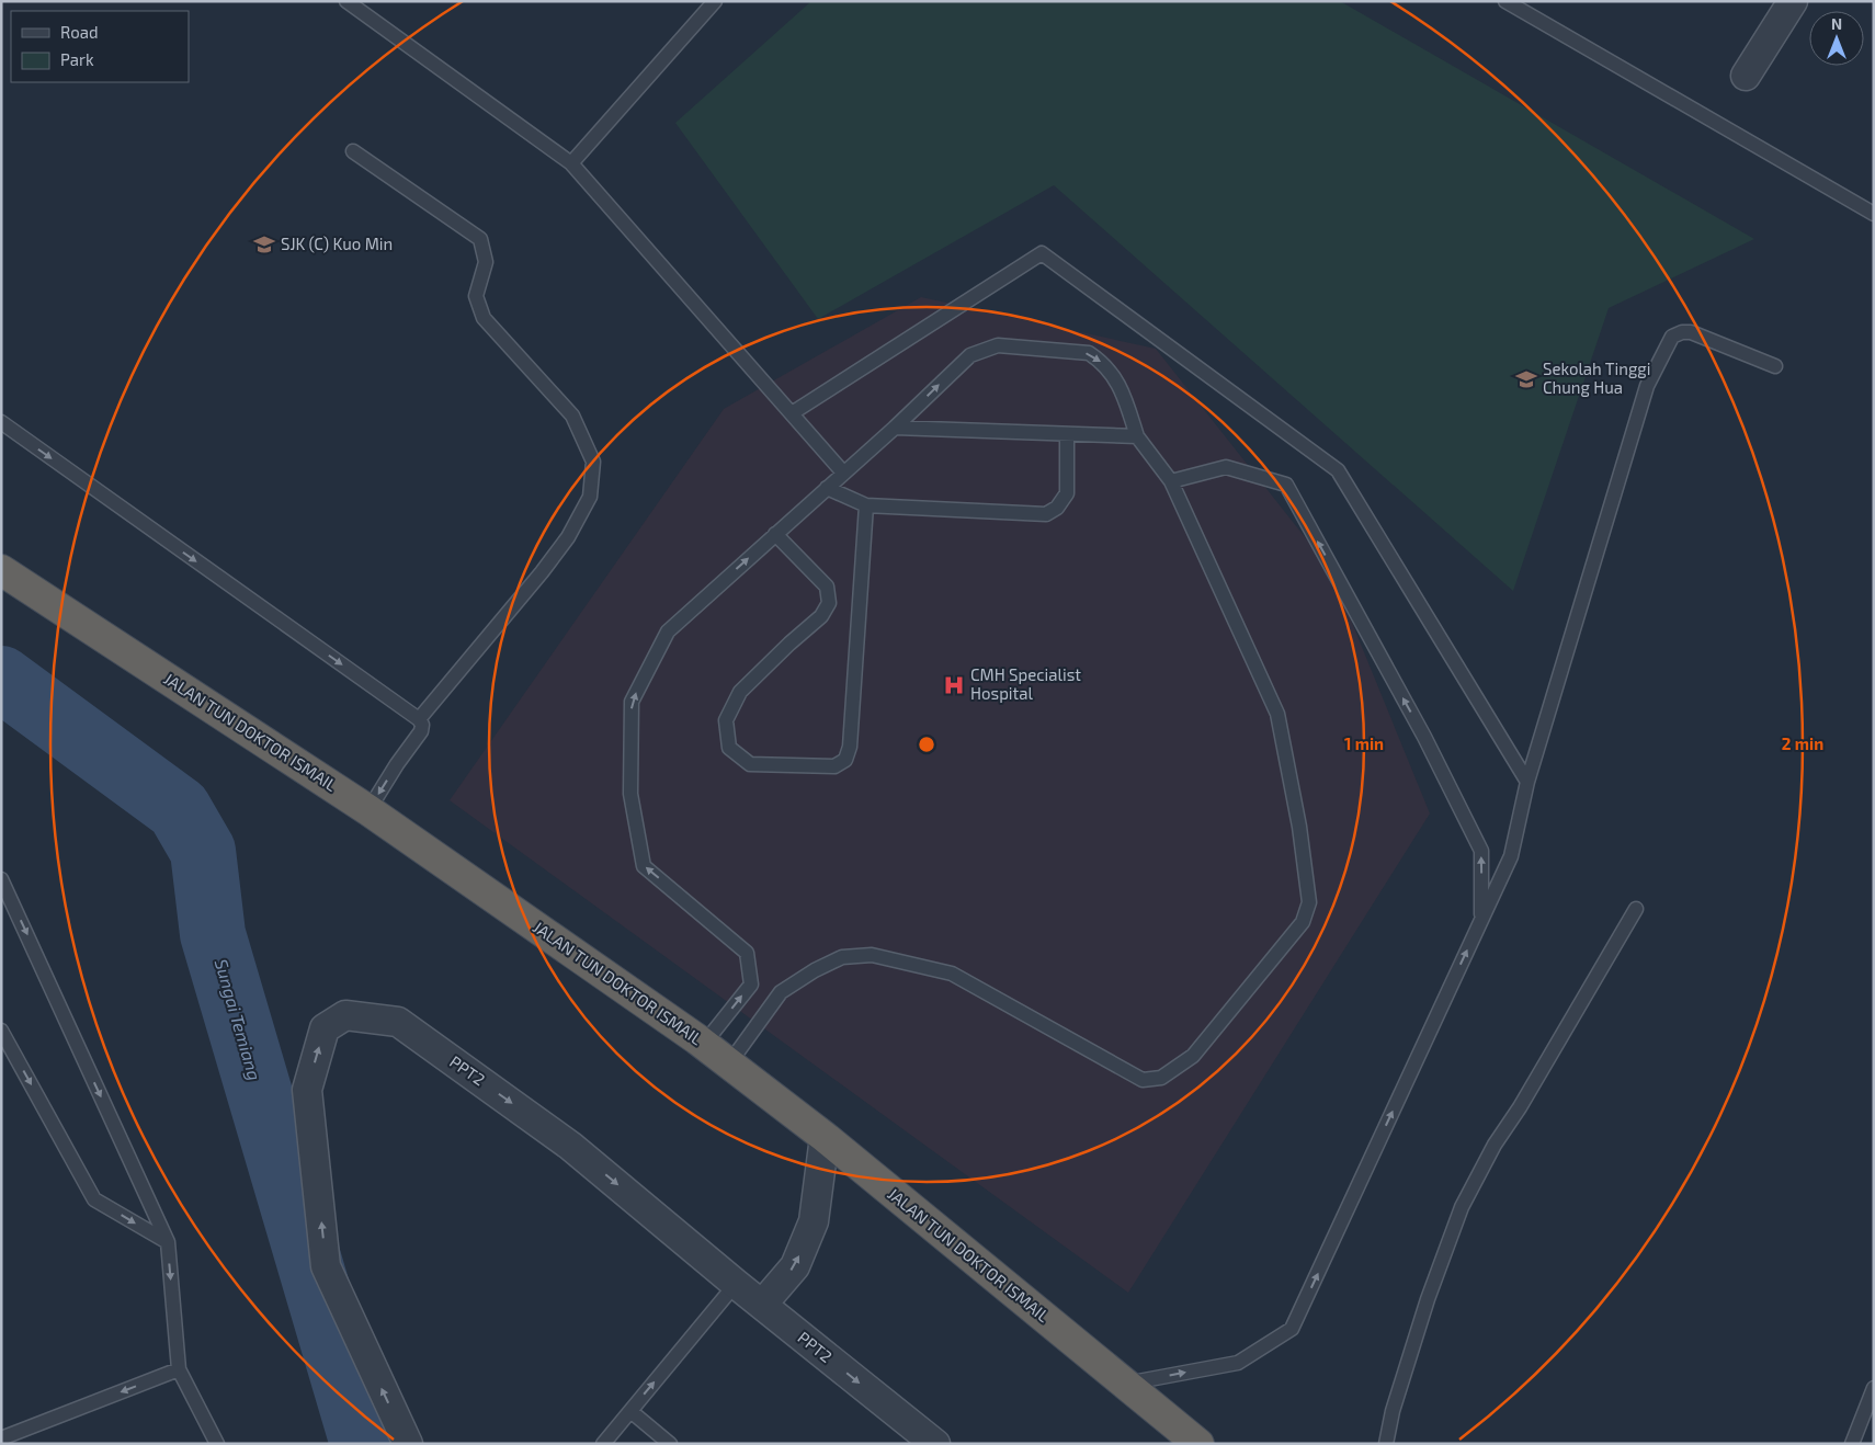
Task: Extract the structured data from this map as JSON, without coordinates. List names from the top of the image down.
{
  "streets": {
    "highway": ["JALAN TUN DOKTOR ISMAIL"],
    "street": ["PPT2"]
  },
  "water": ["Sungai Temiang"],
  "places": {
    "school or university": ["SJK (C) Kuo Min", "Sekolah Tinggi Chung Hua"],
    "hospital": ["CMH Specialist Hospital"]
  },
  "legend": ["Road", "Park"],
  "north": "top",
  "rings": ["1 min", "2 min"]
}
